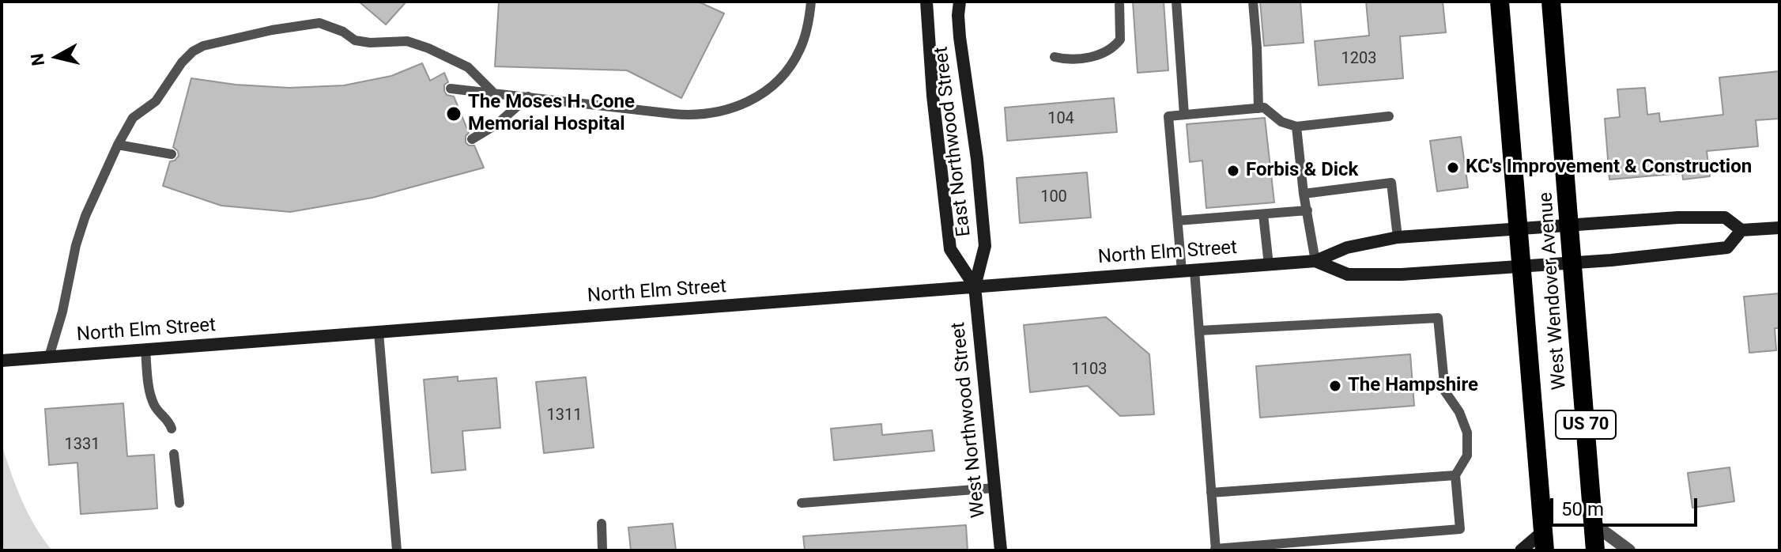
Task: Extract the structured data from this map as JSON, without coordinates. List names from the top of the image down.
{
  "streets": {
    "highway": ["West Wendover Avenue", "US 70"],
    "main road": ["East Northwood Street", "North Elm Street", "West Northwood Street"]
  },
  "crossings": [
    ["East Northwood Street", "North Elm Street"],
    ["East Northwood Street", "West Northwood Street"],
    ["North Elm Street", "West Northwood Street"]
  ],
  "places": [
    "The Moses H. Cone Memorial Hospital",
    "KC's Improvement & Construction",
    "Forbis & Dick",
    "The Hampshire"
  ],
  "house_numbers": [
    "1203",
    "104",
    "100",
    "1103",
    "1311",
    "1331"
  ],
  "scale_bar": "50 m",
  "north": "left"
}
